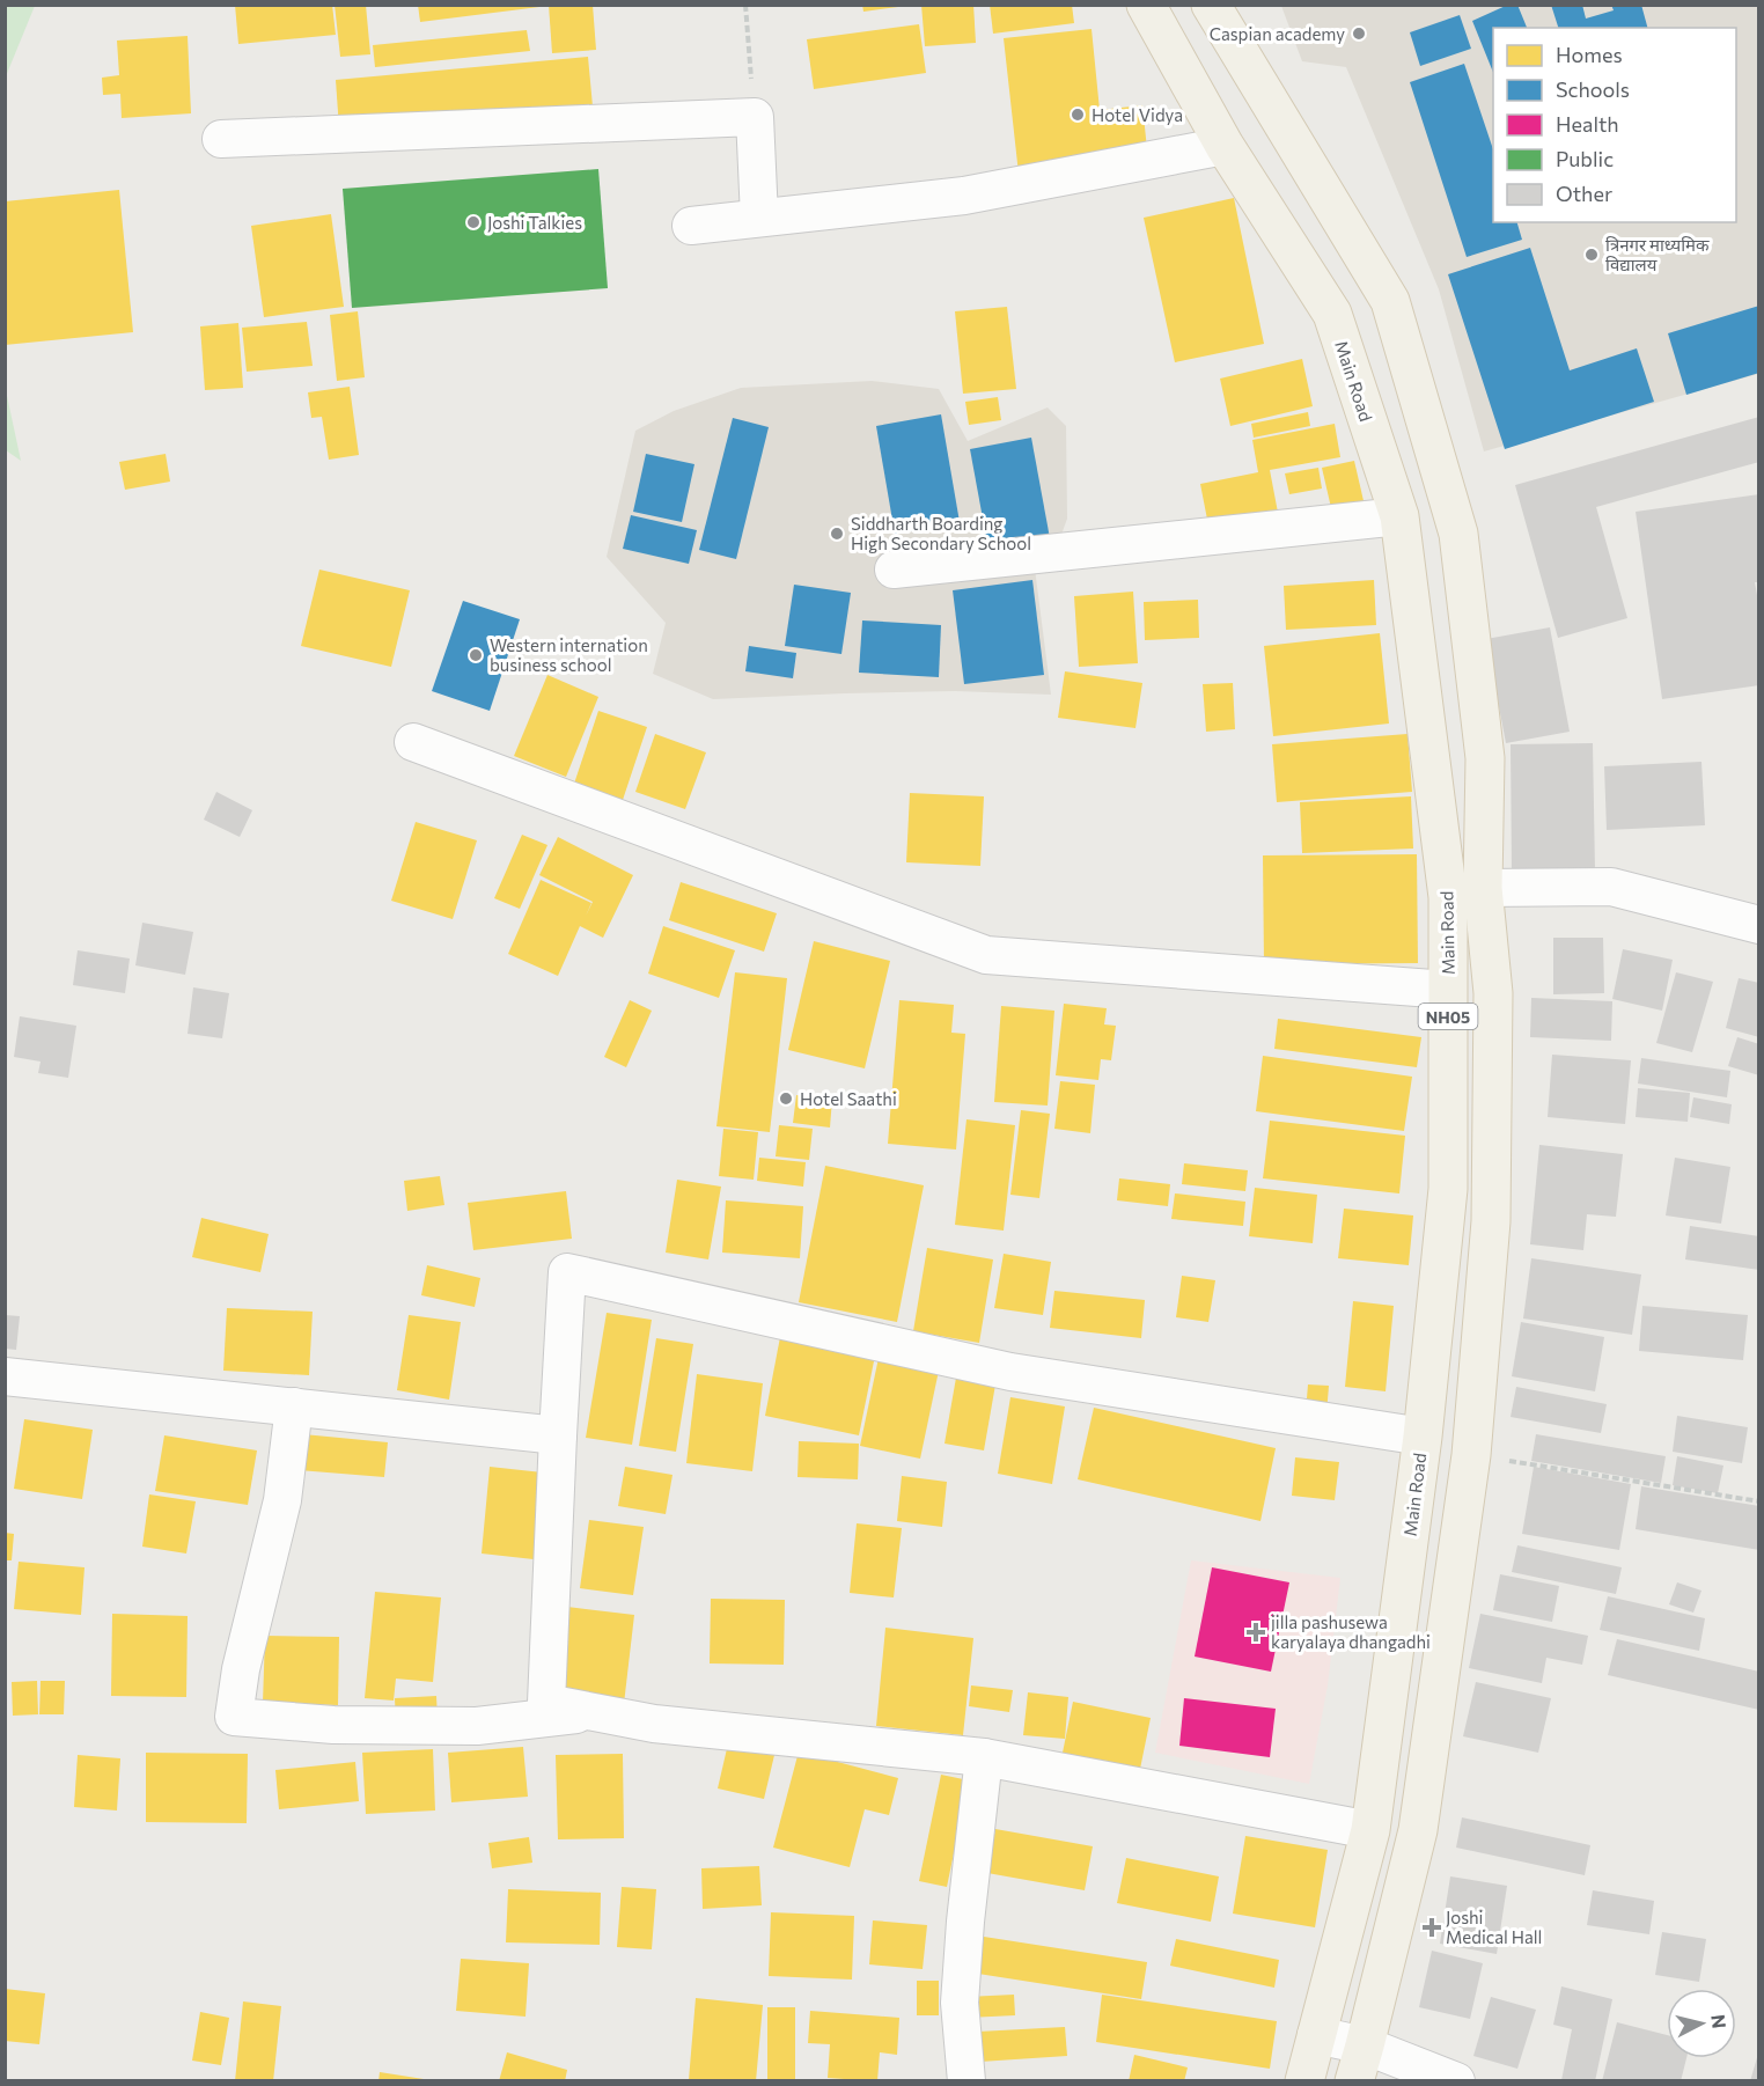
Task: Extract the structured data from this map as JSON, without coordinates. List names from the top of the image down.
{
  "streets": {
    "main road": ["Main Road", "NH05"]
  },
  "places": {
    "other": [
      "Caspian academy",
      "Hotel Vidya",
      "Joshi Talkies",
      "त्रिनगर माध्यमिक विद्यालय",
      "Siddharth Boarding High Secondary School",
      "Western internation business school",
      "Hotel Saathi"
    ],
    "health": ["jilla pashusewa karyalaya dhangadhi", "Joshi Medical Hall"]
  },
  "legend": [
    "Homes",
    "Schools",
    "Health",
    "Public",
    "Other"
  ],
  "north": "right"
}
